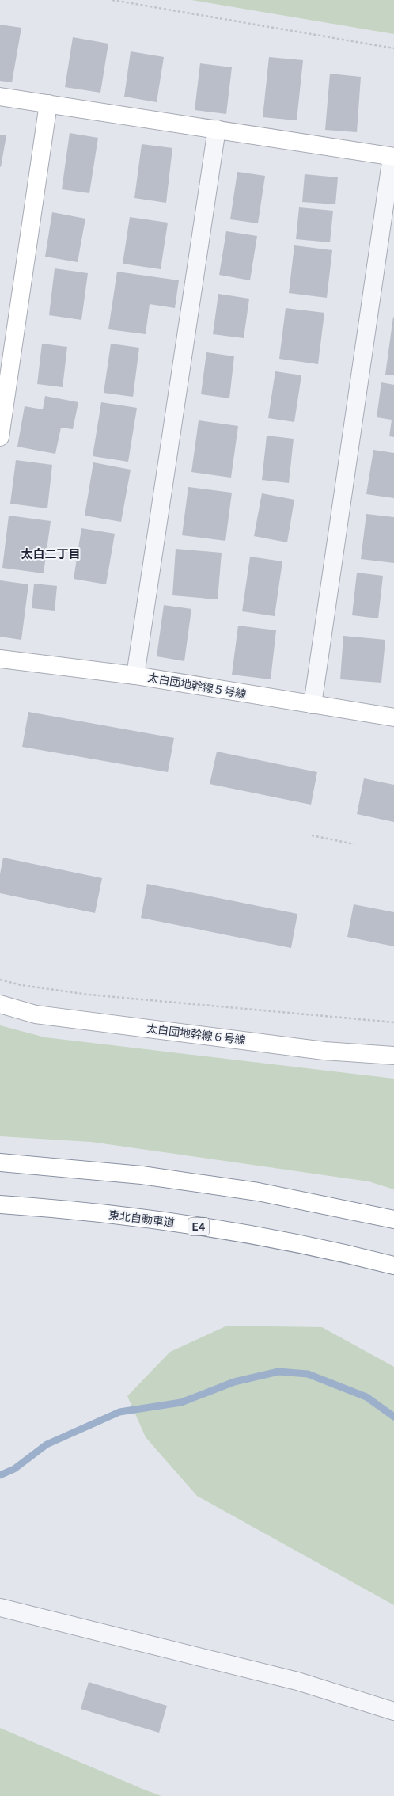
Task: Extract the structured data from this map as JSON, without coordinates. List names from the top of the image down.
{
  "streets": {
    "main road": [
      "太白団地幹線５号線",
      "太白団地幹線６号線",
      "東北自動車道",
      "E4"
    ]
  },
  "districts": ["太白二丁目"]
}
